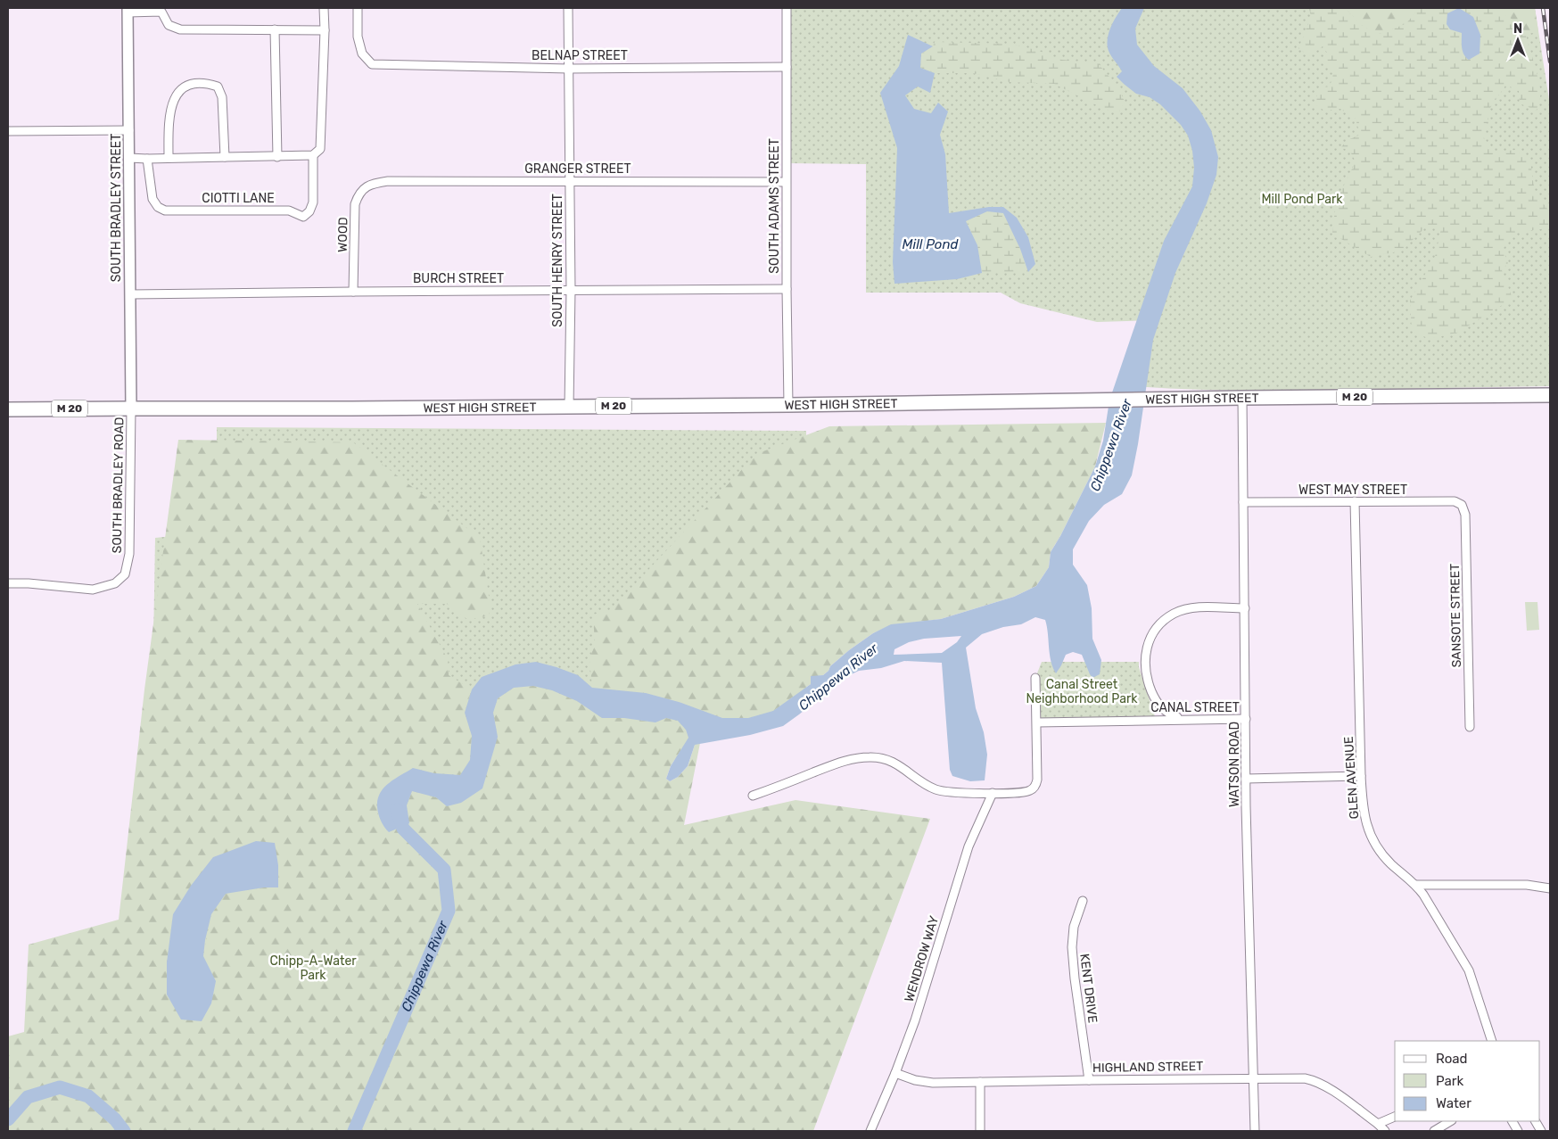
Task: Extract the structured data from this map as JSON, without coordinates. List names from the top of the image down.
{
  "streets": {
    "main road": ["M 20", "WEST HIGH STREET"],
    "street": [
      "BELNAP STREET",
      "GRANGER STREET",
      "CIOTTI LANE",
      "SOUTH ADAMS STREET",
      "SOUTH BRADLEY STREET",
      "WOOD",
      "SOUTH HENRY STREET",
      "BURCH STREET",
      "SOUTH BRADLEY ROAD",
      "WEST MAY STREET",
      "SANSOTE STREET",
      "CANAL STREET",
      "WATSON ROAD",
      "GLEN AVENUE",
      "WENDROW WAY",
      "KENT DRIVE",
      "HIGHLAND STREET"
    ]
  },
  "crossings": [
    ["BELNAP STREET", "SOUTH ADAMS STREET"],
    ["BELNAP STREET", "SOUTH HENRY STREET"],
    ["GRANGER STREET", "SOUTH ADAMS STREET"],
    ["GRANGER STREET", "WOOD"],
    ["GRANGER STREET", "SOUTH HENRY STREET"],
    ["SOUTH ADAMS STREET", "BURCH STREET"],
    ["SOUTH ADAMS STREET", "WEST HIGH STREET"],
    ["SOUTH BRADLEY STREET", "BURCH STREET"],
    ["SOUTH BRADLEY STREET", "M 20"],
    ["SOUTH BRADLEY STREET", "WEST HIGH STREET"],
    ["SOUTH BRADLEY STREET", "SOUTH BRADLEY ROAD"],
    ["WOOD", "BURCH STREET"],
    ["SOUTH HENRY STREET", "BURCH STREET"],
    ["SOUTH HENRY STREET", "WEST HIGH STREET"],
    ["M 20", "WEST HIGH STREET"],
    ["M 20", "SOUTH BRADLEY ROAD"],
    ["WEST HIGH STREET", "SOUTH BRADLEY ROAD"],
    ["WEST HIGH STREET", "WATSON ROAD"],
    ["WEST MAY STREET", "SANSOTE STREET"],
    ["WEST MAY STREET", "WATSON ROAD"],
    ["WEST MAY STREET", "GLEN AVENUE"],
    ["CANAL STREET", "WATSON ROAD"],
    ["WATSON ROAD", "HIGHLAND STREET"],
    ["WENDROW WAY", "HIGHLAND STREET"],
    ["KENT DRIVE", "HIGHLAND STREET"]
  ],
  "water": ["Mill Pond", "Chippewa River"],
  "parks": ["Mill Pond Park", "Canal Street Neighborhood Park", "Chipp-A-Water Park"],
  "legend": ["Road", "Park", "Water"],
  "north": "top"
}
